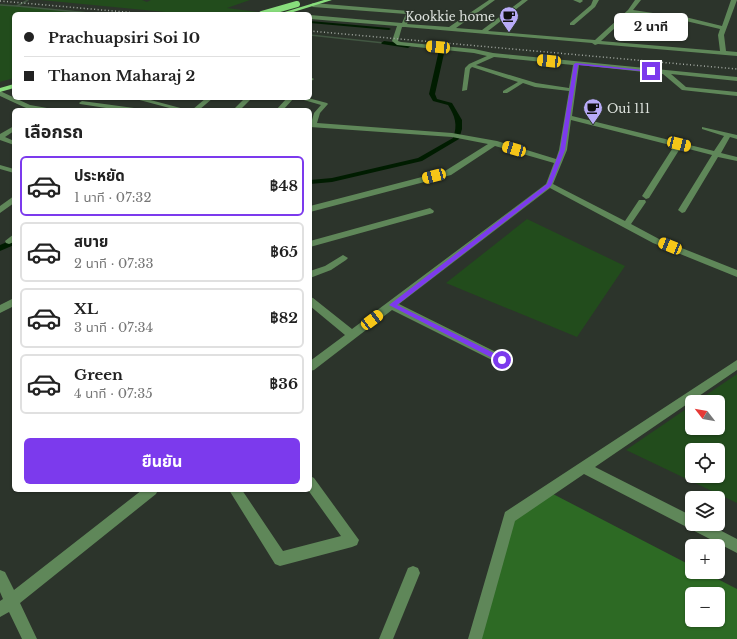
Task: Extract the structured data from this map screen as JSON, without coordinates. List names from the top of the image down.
{
  "places": {
    "cafe": ["Kookkie home", "Oui 111"]
  },
  "north": "top left",
  "page": {
    "banner": ["Prachuapsiri Soi 10", "Thanon Maharaj 2"],
    "bubble": "2 นาที",
    "heading": "เลือกรถ",
    "list": [
      {
        "name": "ประหยัด",
        "note": "1 นาที · 07:32",
        "value": "฿48"
      },
      {
        "name": "สบาย",
        "note": "2 นาที · 07:33",
        "value": "฿65"
      },
      {
        "name": "XL",
        "note": "3 นาที · 07:34",
        "value": "฿82"
      },
      {
        "name": "Green",
        "note": "4 นาที · 07:35",
        "value": "฿36"
      }
    ],
    "map_buttons": ["+", "−"],
    "buttons": "ยืนยัน"
  }
}
